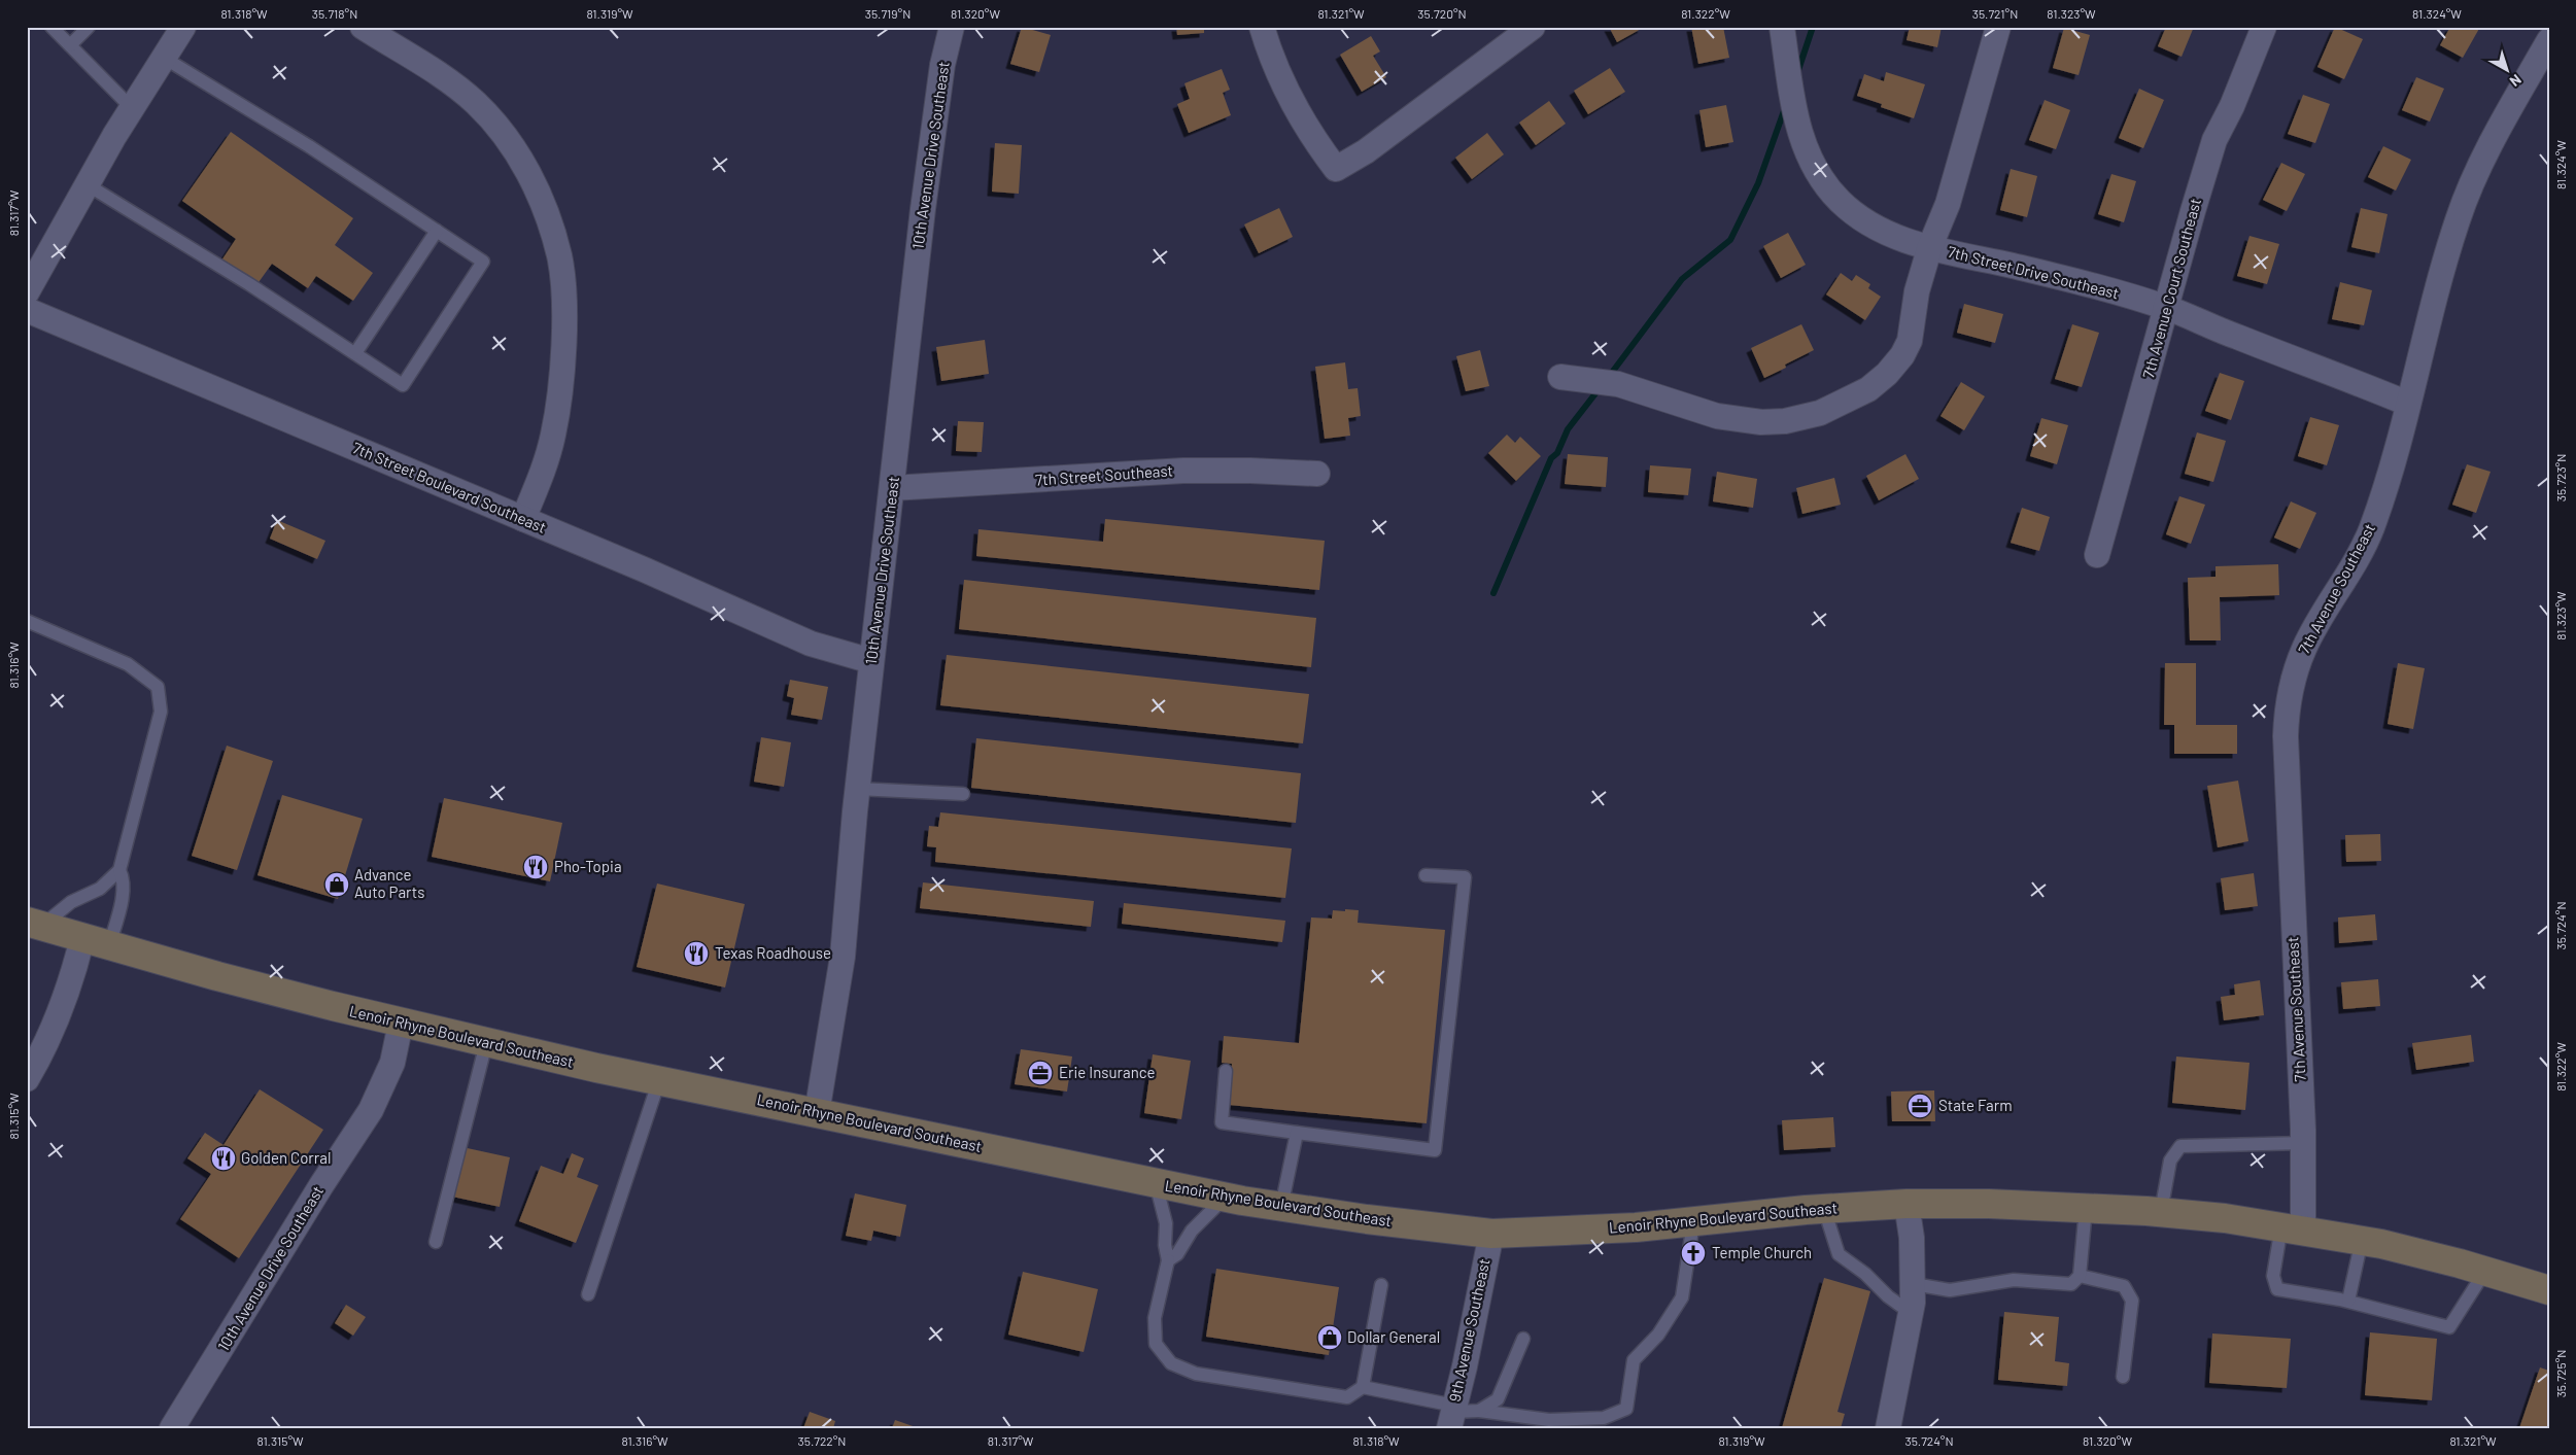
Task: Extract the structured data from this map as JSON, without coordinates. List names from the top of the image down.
{
  "streets": {
    "main road": ["Lenoir Rhyne Boulevard Southeast"],
    "street": [
      "10th Avenue Drive Southeast",
      "7th Street Drive Southeast",
      "7th Avenue Court Southeast",
      "7th Street Southeast",
      "7th Street Boulevard Southeast",
      "7th Avenue Southeast",
      "9th Avenue Southeast"
    ]
  },
  "crossings": [
    ["10th Avenue Drive Southeast", "7th Street Southeast"],
    ["10th Avenue Drive Southeast", "7th Street Boulevard Southeast"],
    ["10th Avenue Drive Southeast", "Lenoir Rhyne Boulevard Southeast"],
    ["7th Street Drive Southeast", "7th Avenue Court Southeast"],
    ["7th Street Drive Southeast", "7th Avenue Southeast"],
    ["7th Avenue Southeast", "Lenoir Rhyne Boulevard Southeast"],
    ["Lenoir Rhyne Boulevard Southeast", "9th Avenue Southeast"]
  ],
  "places": {
    "restaurant": ["Pho-Topia", "Texas Roadhouse", "Golden Corral"],
    "shop": ["Advance Auto Parts", "Dollar General"],
    "office": ["Erie Insurance", "State Farm"],
    "church": ["Temple Church"]
  },
  "north": "bottom right",
  "coordinates": [
    "81.318°W",
    "35.718°N",
    "81.319°W",
    "35.719°N",
    "81.320°W",
    "81.321°W",
    "35.720°N",
    "81.322°W",
    "35.721°N",
    "81.323°W",
    "81.324°W",
    "81.317°W",
    "35.723°N",
    "81.316°W",
    "35.724°N",
    "81.315°W",
    "35.725°N",
    "35.722°N"
  ]
}
